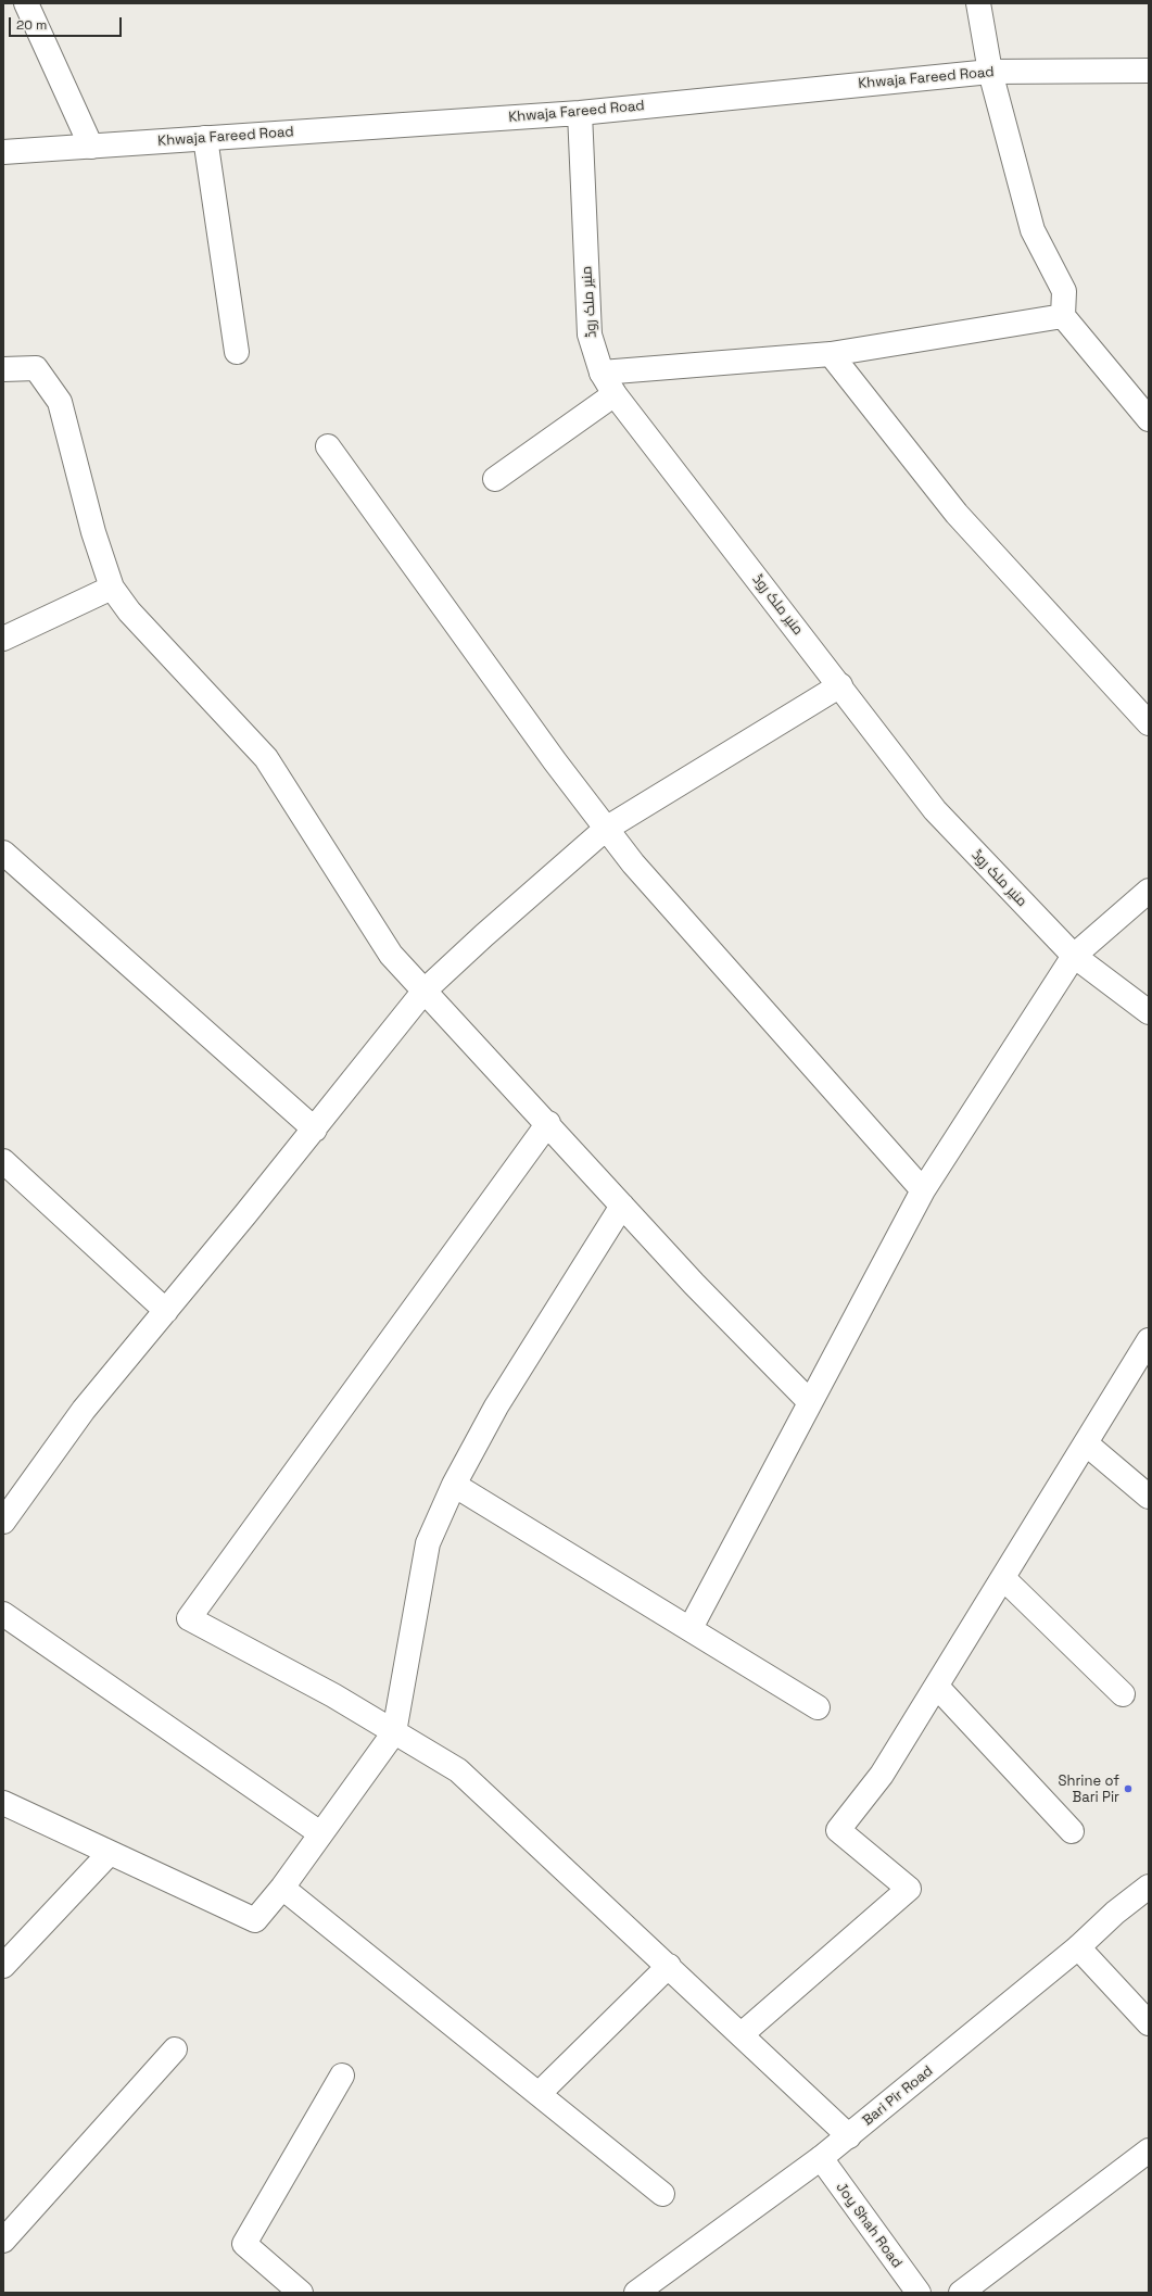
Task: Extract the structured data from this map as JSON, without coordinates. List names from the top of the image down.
{
  "streets": {
    "street": [
      "Khwaja Fareed Road",
      "منیر ملک روڈ",
      "Bari Pir Road",
      "Joy Shah Road"
    ]
  },
  "crossings": [
    ["Khwaja Fareed Road", "منیر ملک روڈ"],
    ["Bari Pir Road", "Joy Shah Road"]
  ],
  "places": ["Shrine of Bari Pir"],
  "scale_bar": "20 m"
}
